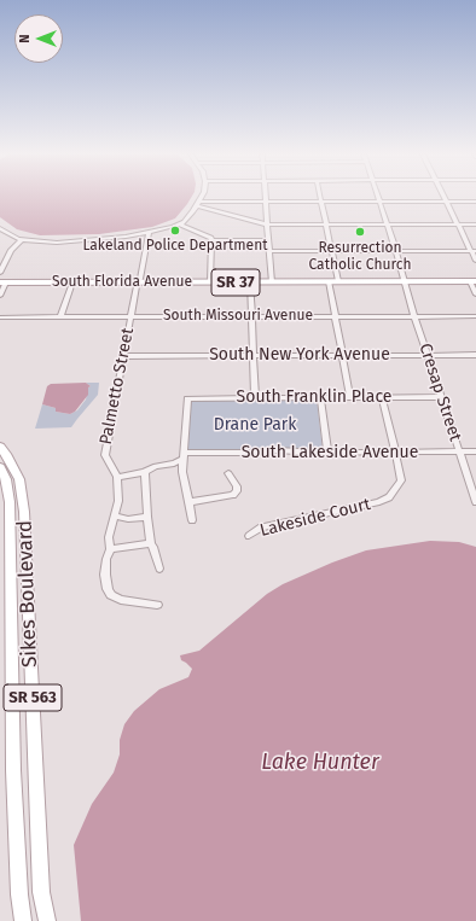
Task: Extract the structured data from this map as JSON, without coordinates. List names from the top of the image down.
{
  "streets": {
    "main road": [
      "South Florida Avenue",
      "SR 37",
      "Sikes Boulevard",
      "SR 563"
    ],
    "street": [
      "South Missouri Avenue",
      "South New York Avenue",
      "Palmetto Street",
      "Cresap Street",
      "South Franklin Place",
      "South Lakeside Avenue",
      "Lakeside Court"
    ]
  },
  "crossings": [
    ["South Florida Avenue", "Palmetto Street"],
    ["South Florida Avenue", "Cresap Street"],
    ["South Missouri Avenue", "Palmetto Street"],
    ["South Missouri Avenue", "Cresap Street"],
    ["South New York Avenue", "Palmetto Street"],
    ["South New York Avenue", "Cresap Street"],
    ["Palmetto Street", "South Lakeside Avenue"],
    ["Cresap Street", "South Franklin Place"],
    ["Cresap Street", "South Lakeside Avenue"],
    ["South Franklin Place", "South Lakeside Avenue"],
    ["South Lakeside Avenue", "Lakeside Court"]
  ],
  "water": ["Lake Hunter"],
  "parks": ["Drane Park"],
  "places": ["Lakeland Police Department", "Resurrection Catholic Church"],
  "north": "left"
}
